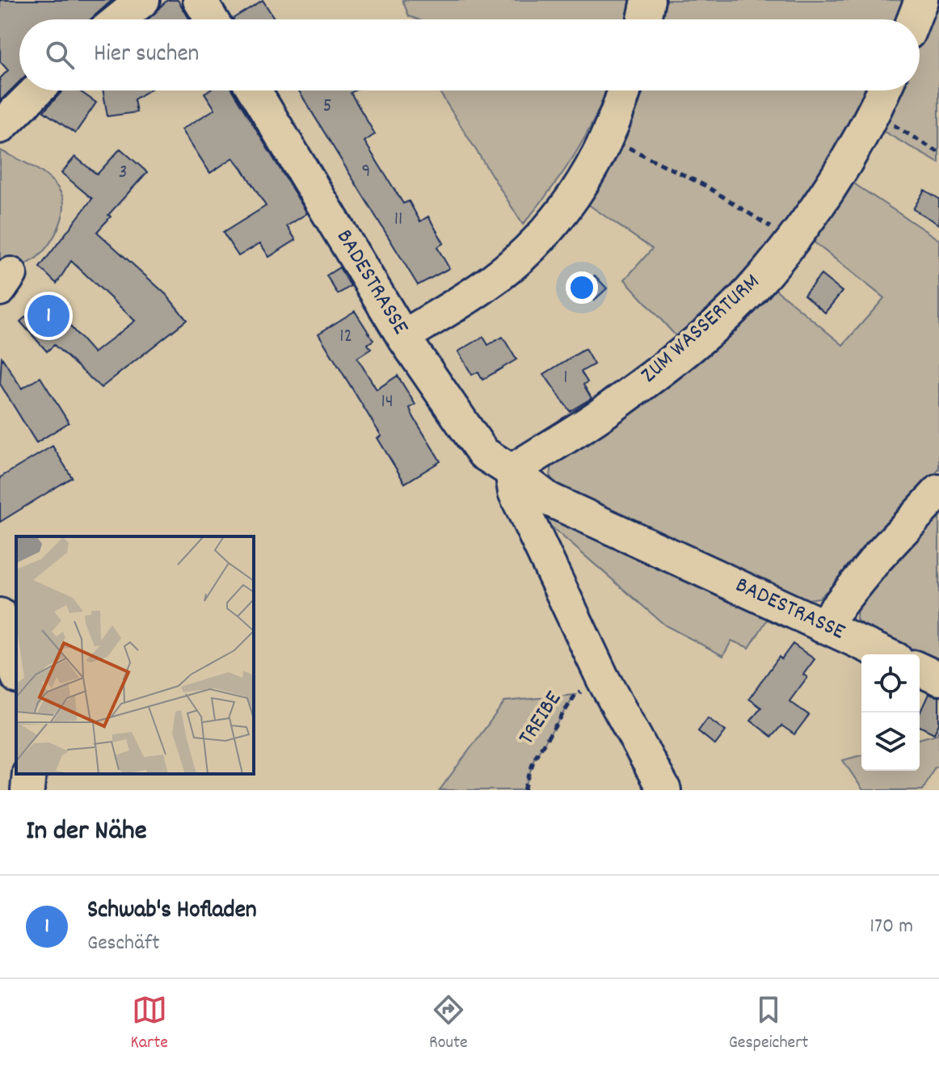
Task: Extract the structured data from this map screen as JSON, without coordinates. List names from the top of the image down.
{
  "streets": {
    "street": ["BADESTRASSE", "ZUM WASSERTURM"],
    "path": ["TREIBE"]
  },
  "crossings": [
    ["BADESTRASSE", "ZUM WASSERTURM"]
  ],
  "house_numbers": [
    "5",
    "9",
    "3",
    "11",
    "12",
    "1",
    "14"
  ],
  "page": {
    "search": "Hier suchen",
    "pins": "1",
    "heading": "In der Nähe",
    "list": [
      {
        "mark": "1",
        "name": "Schwab's Hofladen",
        "note": "Geschäft",
        "value": "170 m"
      }
    ],
    "nav": ["Karte", "Route", "Gespeichert"]
  }
}
